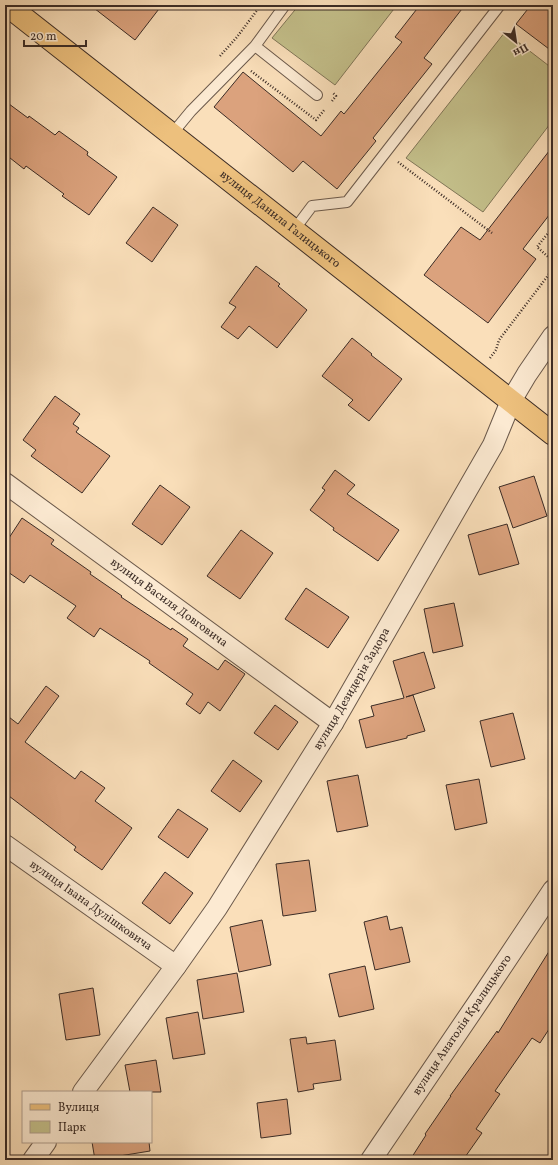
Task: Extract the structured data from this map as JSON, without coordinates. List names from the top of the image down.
{
  "streets": {
    "main road": ["вулиця Данила Галицького"],
    "street": [
      "вулиця Василя Довговича",
      "вулиця Дезидерія Задора",
      "вулиця Івана Дулішковича",
      "вулиця Анатолія Кралицького"
    ]
  },
  "crossings": [
    ["вулиця Данила Галицького", "вулиця Дезидерія Задора"],
    ["вулиця Василя Довговича", "вулиця Дезидерія Задора"],
    ["вулиця Дезидерія Задора", "вулиця Івана Дулішковича"]
  ],
  "legend": ["Вулиця", "Парк"],
  "scale_bar": "20 m",
  "north": "bottom right"
}
